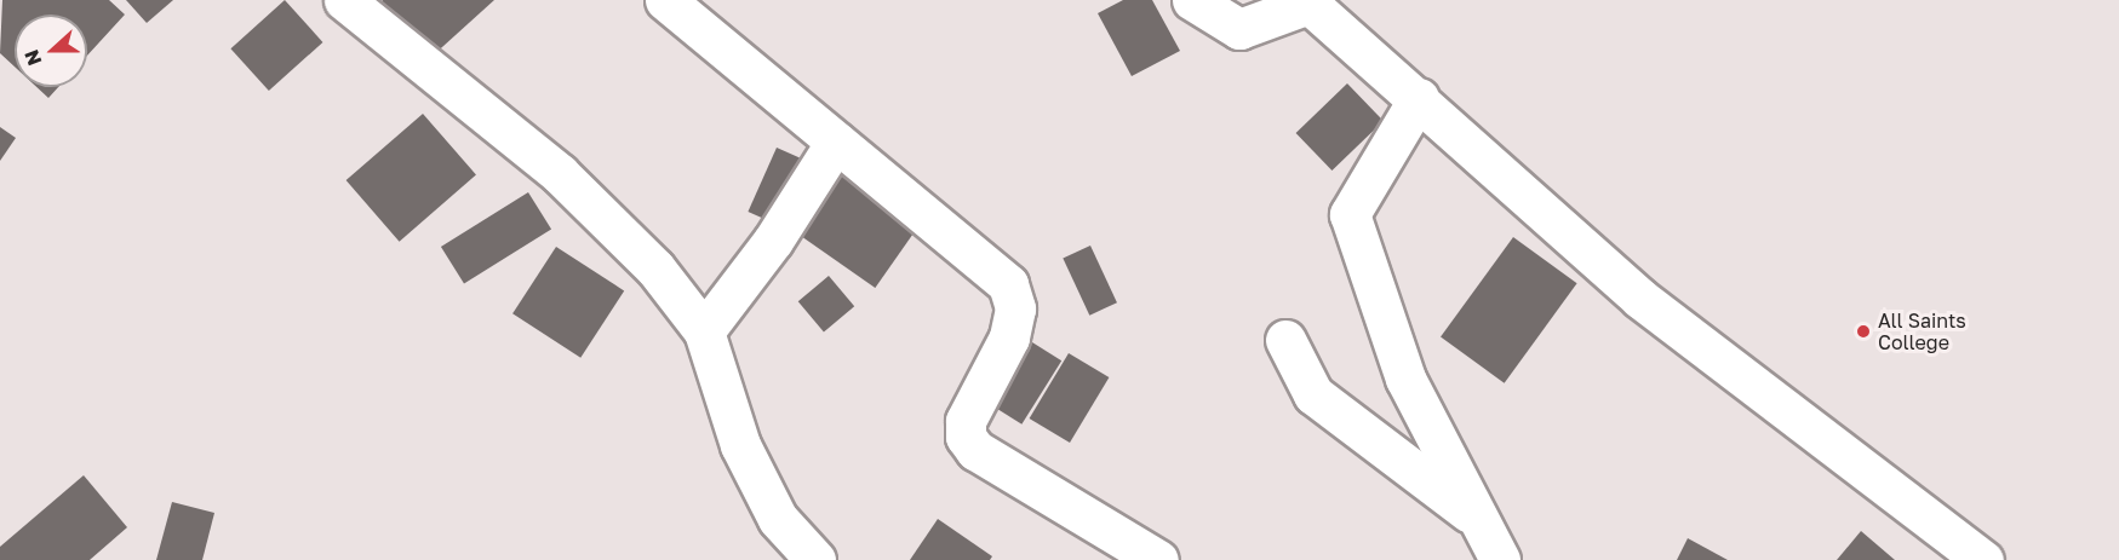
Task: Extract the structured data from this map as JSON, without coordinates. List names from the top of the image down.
{
  "places": ["All Saints College"],
  "north": "left"
}
